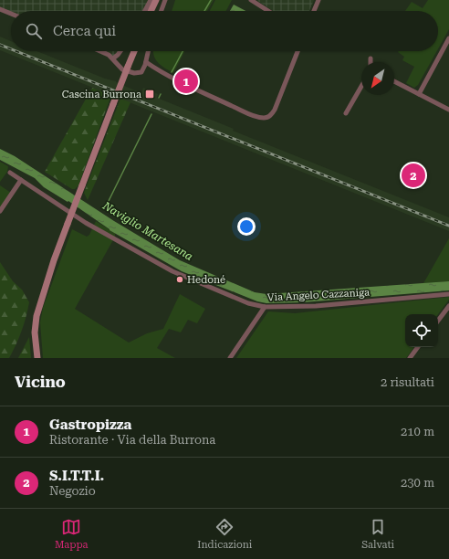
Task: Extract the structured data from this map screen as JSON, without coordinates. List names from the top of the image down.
{
  "streets": {
    "street": ["Via Angelo Cazzaniga"]
  },
  "water": ["Naviglio Martesana"],
  "places": {
    "transit": ["Cascina Burrona"],
    "other": ["Hedoné"]
  },
  "north": "bottom left",
  "page": {
    "search": "Cerca qui",
    "pins": ["1", "2"],
    "heading": ["Vicino", "2 risultati"],
    "list": [
      {
        "mark": "1",
        "name": "Gastropizza",
        "note": "Ristorante · Via della Burrona",
        "value": "210 m"
      },
      {
        "mark": "2",
        "name": "S.I.T.T.I.",
        "note": "Negozio",
        "value": "230 m"
      }
    ],
    "nav": ["Mappa", "Indicazioni", "Salvati"]
  }
}
